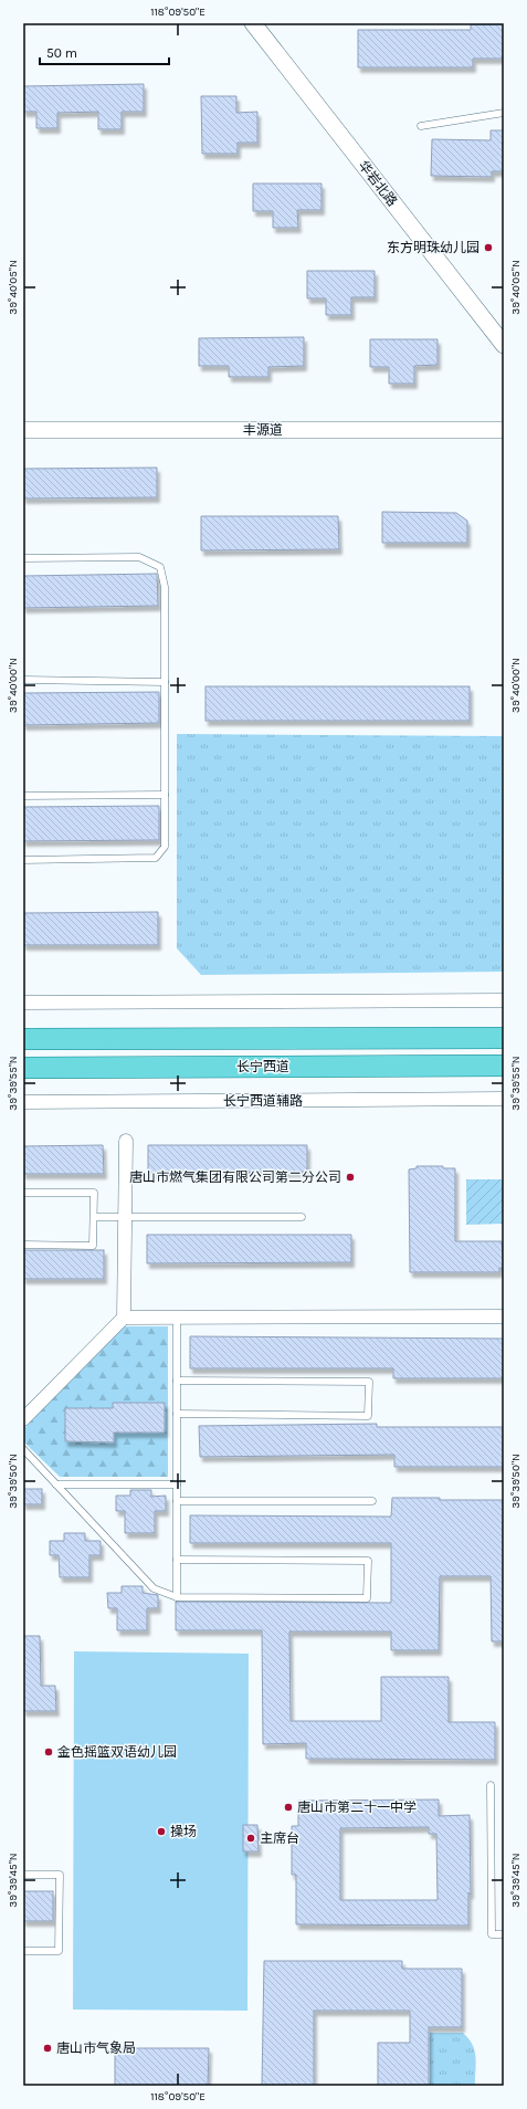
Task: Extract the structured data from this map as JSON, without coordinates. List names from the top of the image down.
{
  "streets": {
    "main road": ["长宁西道"],
    "street": ["华岩北路", "丰源道", "长宁西道辅路"]
  },
  "places": [
    "东方明珠幼儿园",
    "唐山市燃气集团有限公司第二分公司",
    "金色摇篮双语幼儿园",
    "唐山市第二十一中学",
    "操场",
    "主席台",
    "唐山市气象局"
  ],
  "scale_bar": "50 m",
  "coordinates": [
    "118°09'50\"E",
    "39°40'05\"N",
    "39°40'00\"N",
    "39°39'55\"N",
    "39°39'50\"N",
    "39°39'45\"N"
  ]
}
